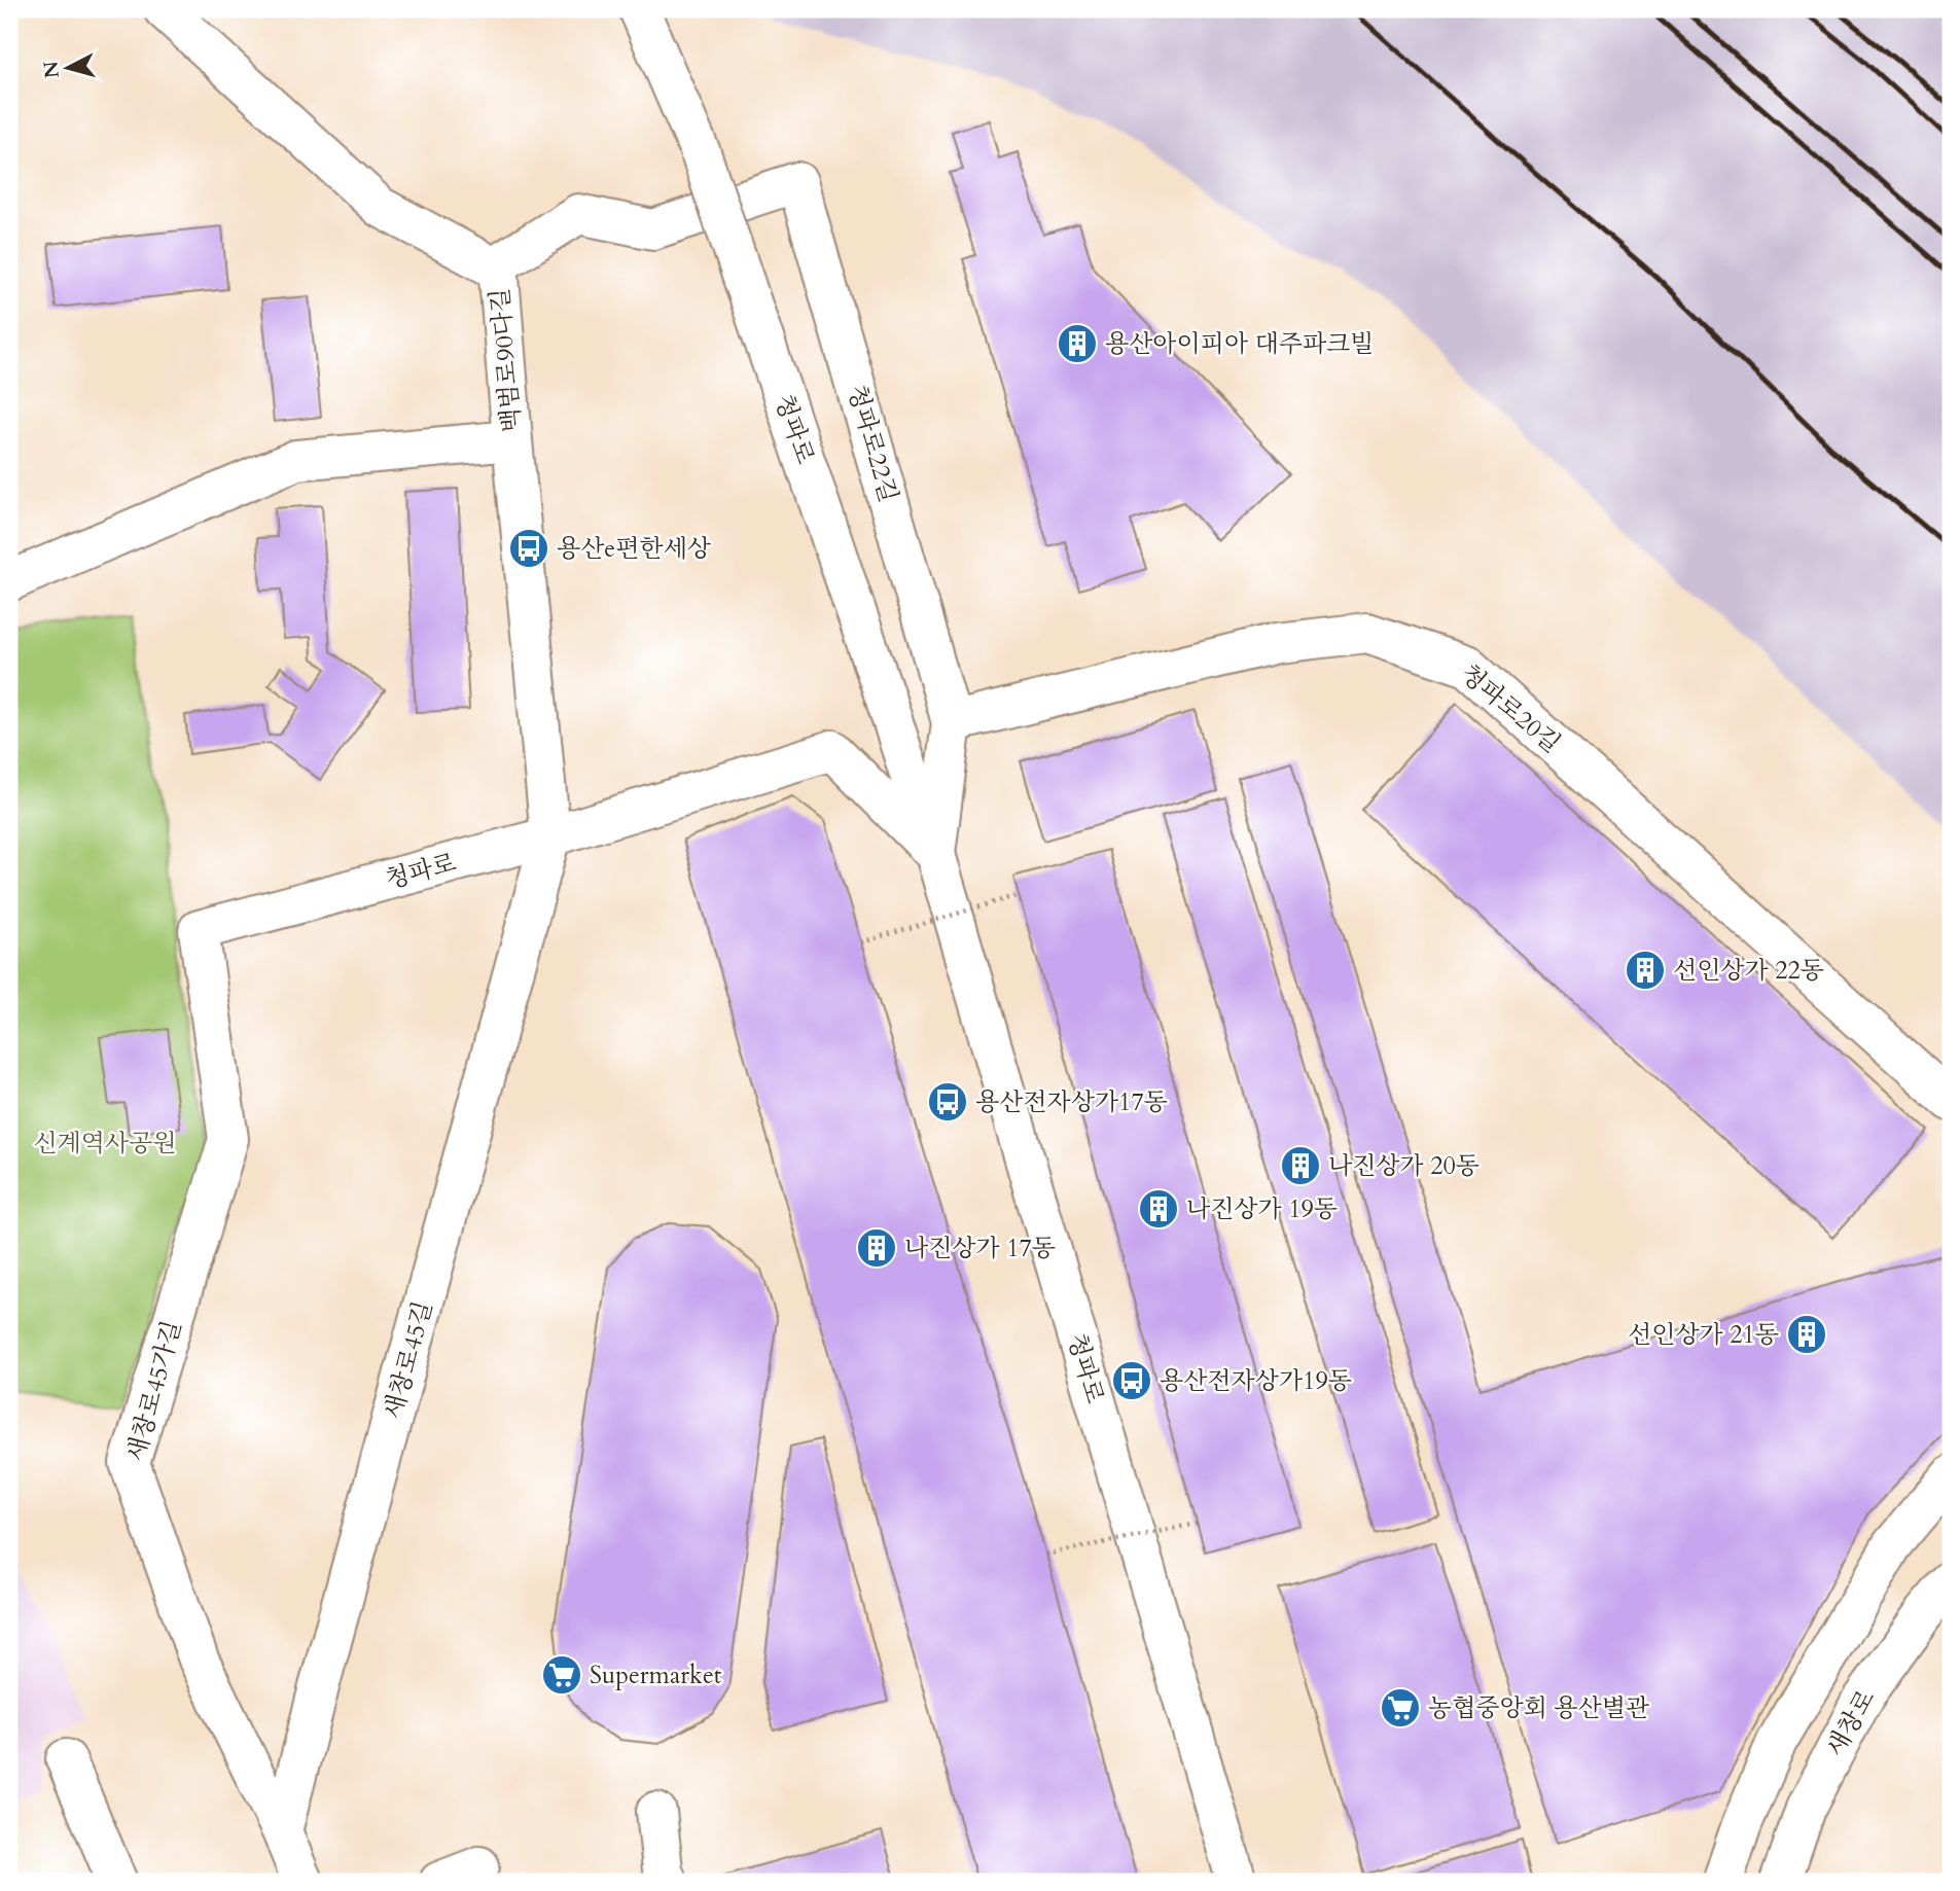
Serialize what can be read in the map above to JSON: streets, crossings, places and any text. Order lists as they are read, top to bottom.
{
  "streets": {
    "street": [
      "백범로90다길",
      "청파로",
      "청파로22길",
      "청파로20길",
      "새창로45길",
      "새창로45가길",
      "새창로"
    ]
  },
  "crossings": [
    ["백범로90다길", "청파로"],
    ["백범로90다길", "청파로22길"],
    ["백범로90다길", "새창로45길"],
    ["청파로", "청파로22길"],
    ["청파로", "새창로45길"],
    ["청파로", "새창로45가길"],
    ["청파로22길", "청파로20길"],
    ["새창로45길", "새창로45가길"]
  ],
  "parks": ["신계역사공원"],
  "places": {
    "building": [
      "용산아이피아 대주파크빌",
      "선인상가 22동",
      "나진상가 20동",
      "나진상가 19동",
      "나진상가 17동",
      "선인상가 21동"
    ],
    "bus stop": ["용산e편한세상", "용산전자상가17동", "용산전자상가19동"],
    "supermarket": ["Supermarket", "농협중앙회 용산별관"]
  },
  "north": "left"
}
